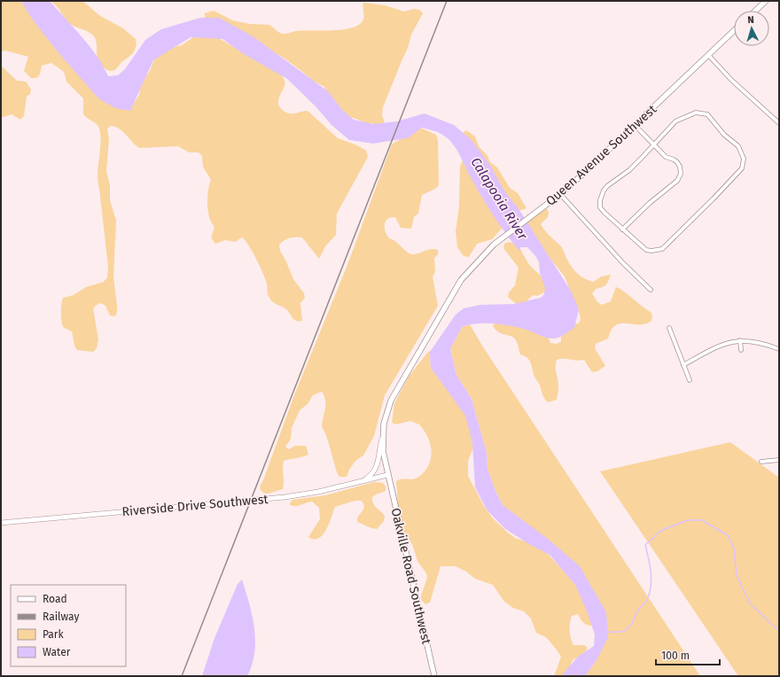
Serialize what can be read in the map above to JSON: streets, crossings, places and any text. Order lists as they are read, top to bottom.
{
  "streets": {
    "main road": ["Queen Avenue Southwest", "Oakville Road Southwest"],
    "street": ["Riverside Drive Southwest"]
  },
  "crossings": [
    ["Queen Avenue Southwest", "Riverside Drive Southwest"],
    ["Queen Avenue Southwest", "Oakville Road Southwest"],
    ["Riverside Drive Southwest", "Oakville Road Southwest"]
  ],
  "water": ["Calapooia River"],
  "legend": [
    "Road",
    "Railway",
    "Park",
    "Water"
  ],
  "scale_bar": "100 m",
  "north": "top"
}
